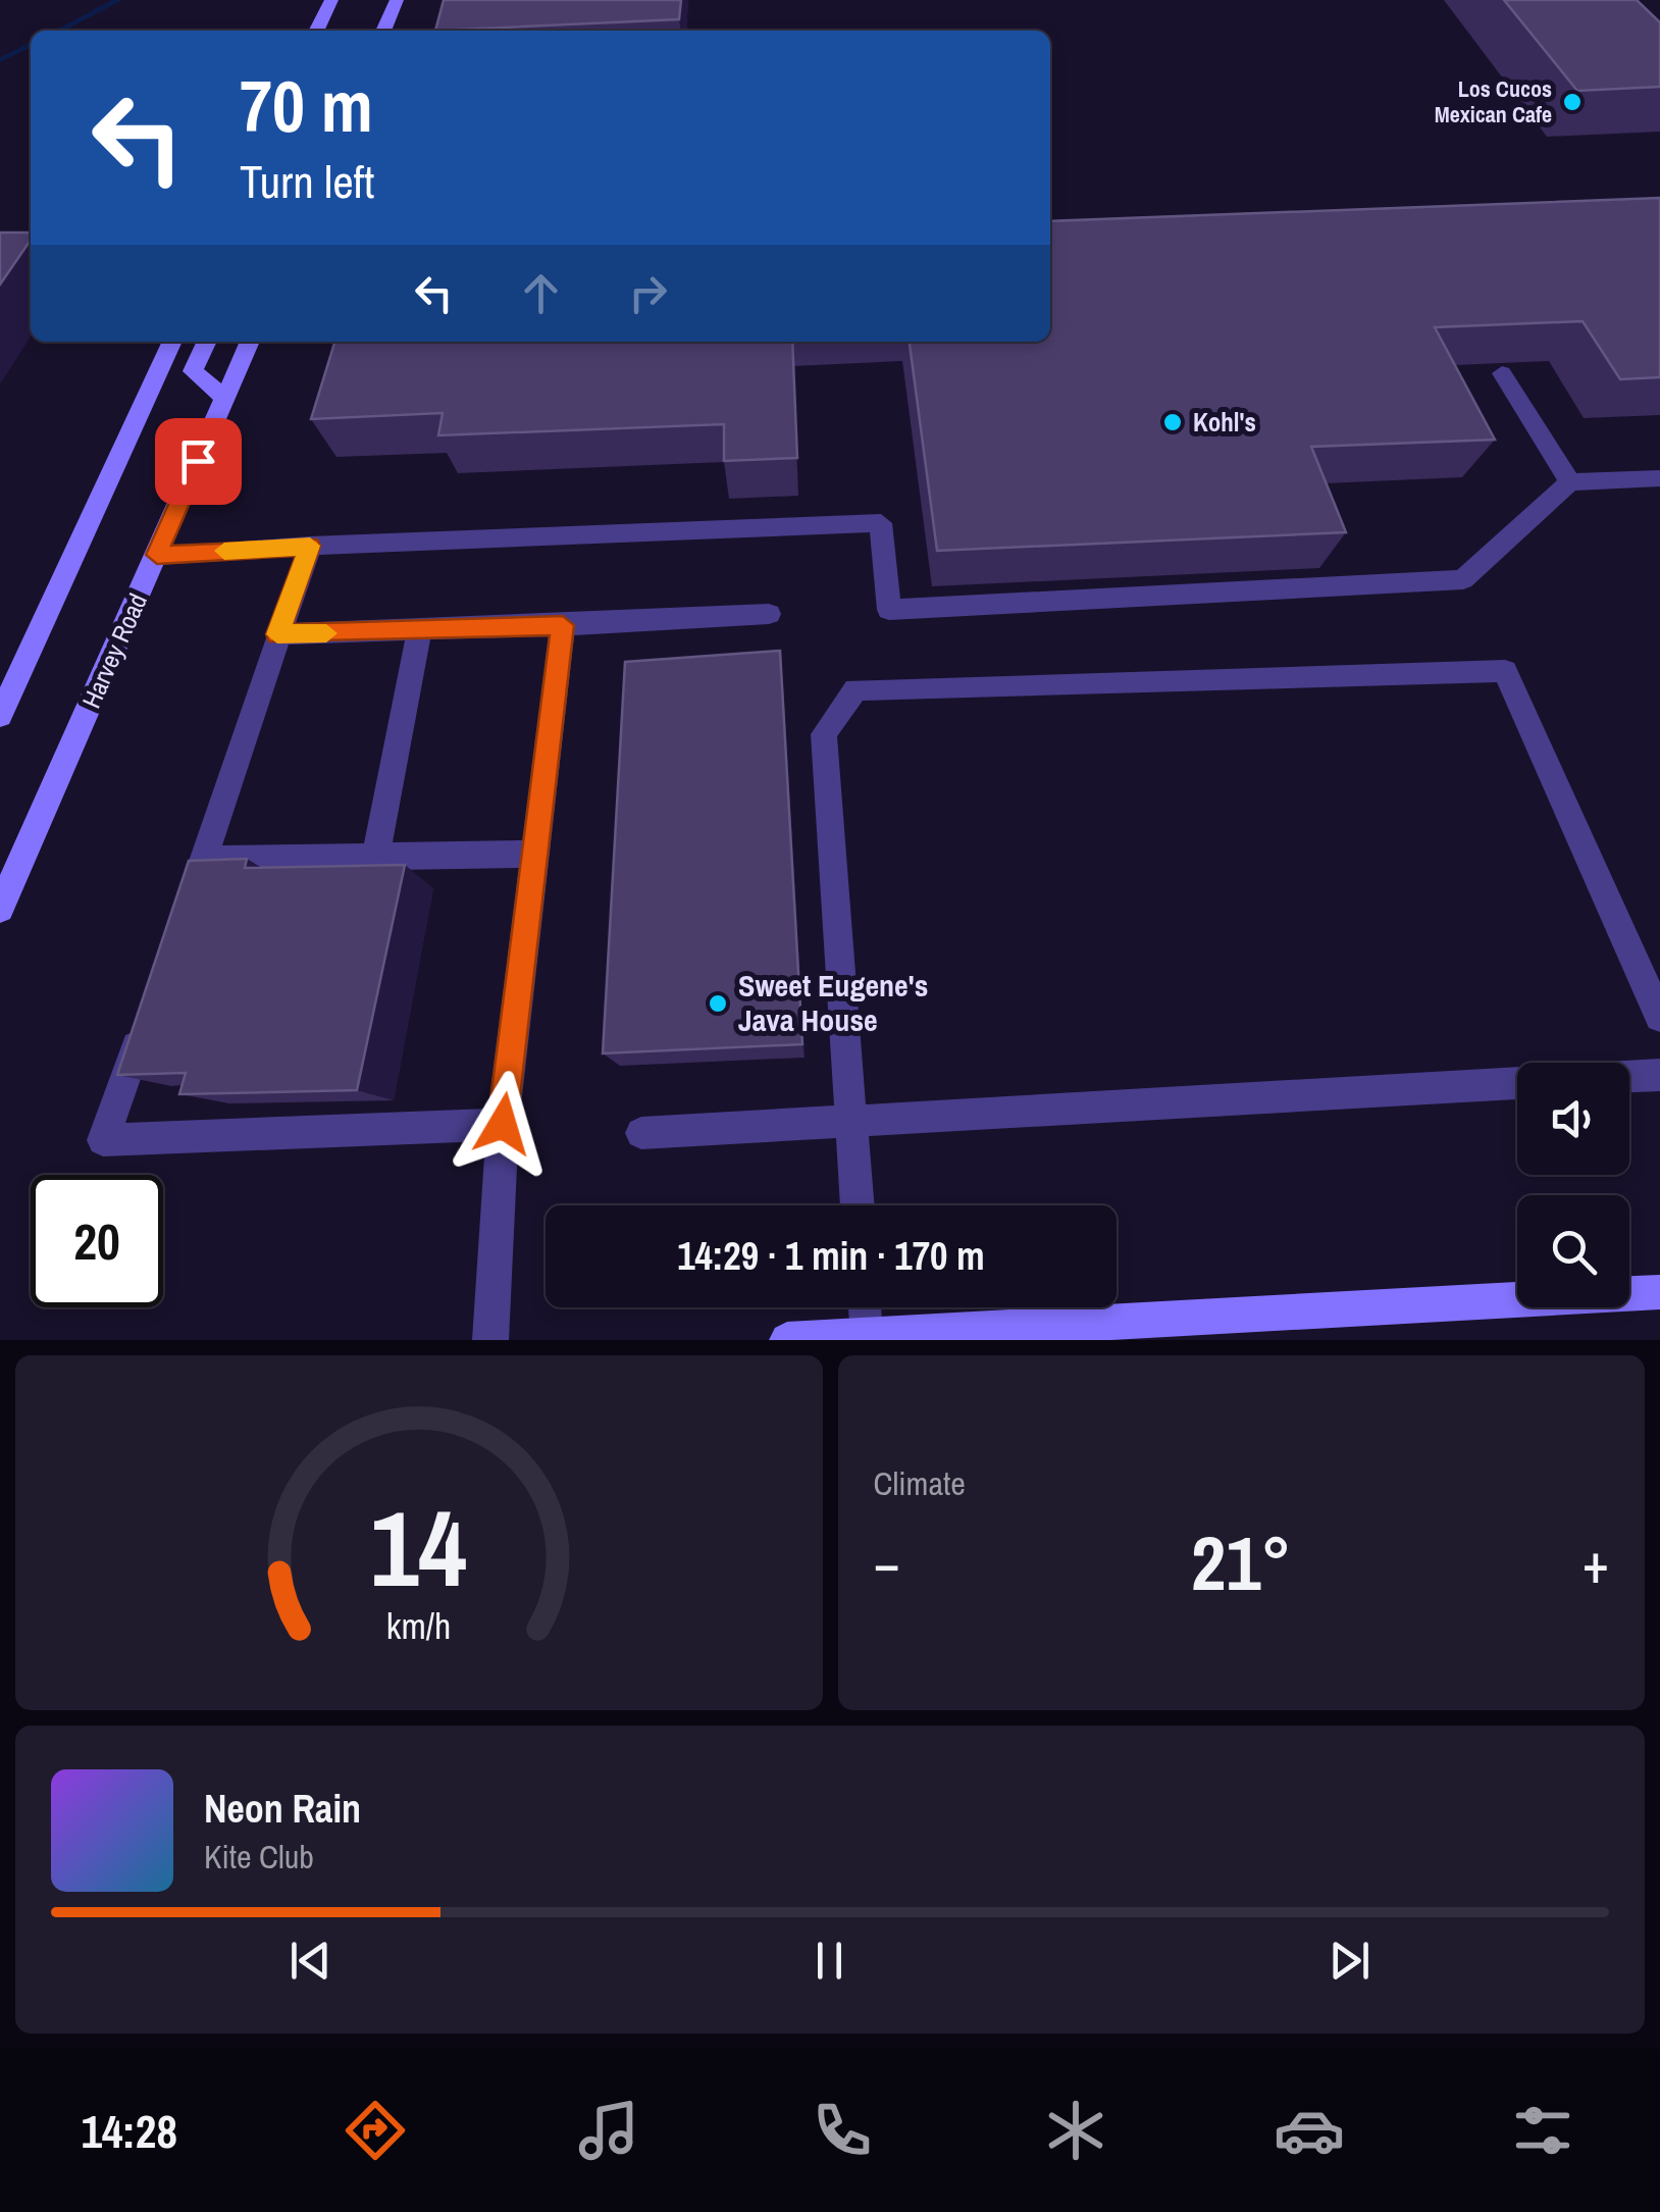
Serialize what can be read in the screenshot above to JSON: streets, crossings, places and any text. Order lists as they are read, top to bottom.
{
  "streets": {
    "main road": ["Harvey Road"]
  },
  "places": ["Los Cucos Mexican Cafe", "Kohl's", "Sweet Eugene's Java House"],
  "page": {
    "turn": ["70 m", "Turn left"],
    "limit": "20",
    "trip": "14:29 · 1 min · 170 m",
    "tile": "Climate",
    "heat": ["−", "21°", "+"],
    "song": ["Neon Rain", "Kite Club"],
    "tabs": "14:28",
    "gauge": ["14", "km/h"]
  }
}
